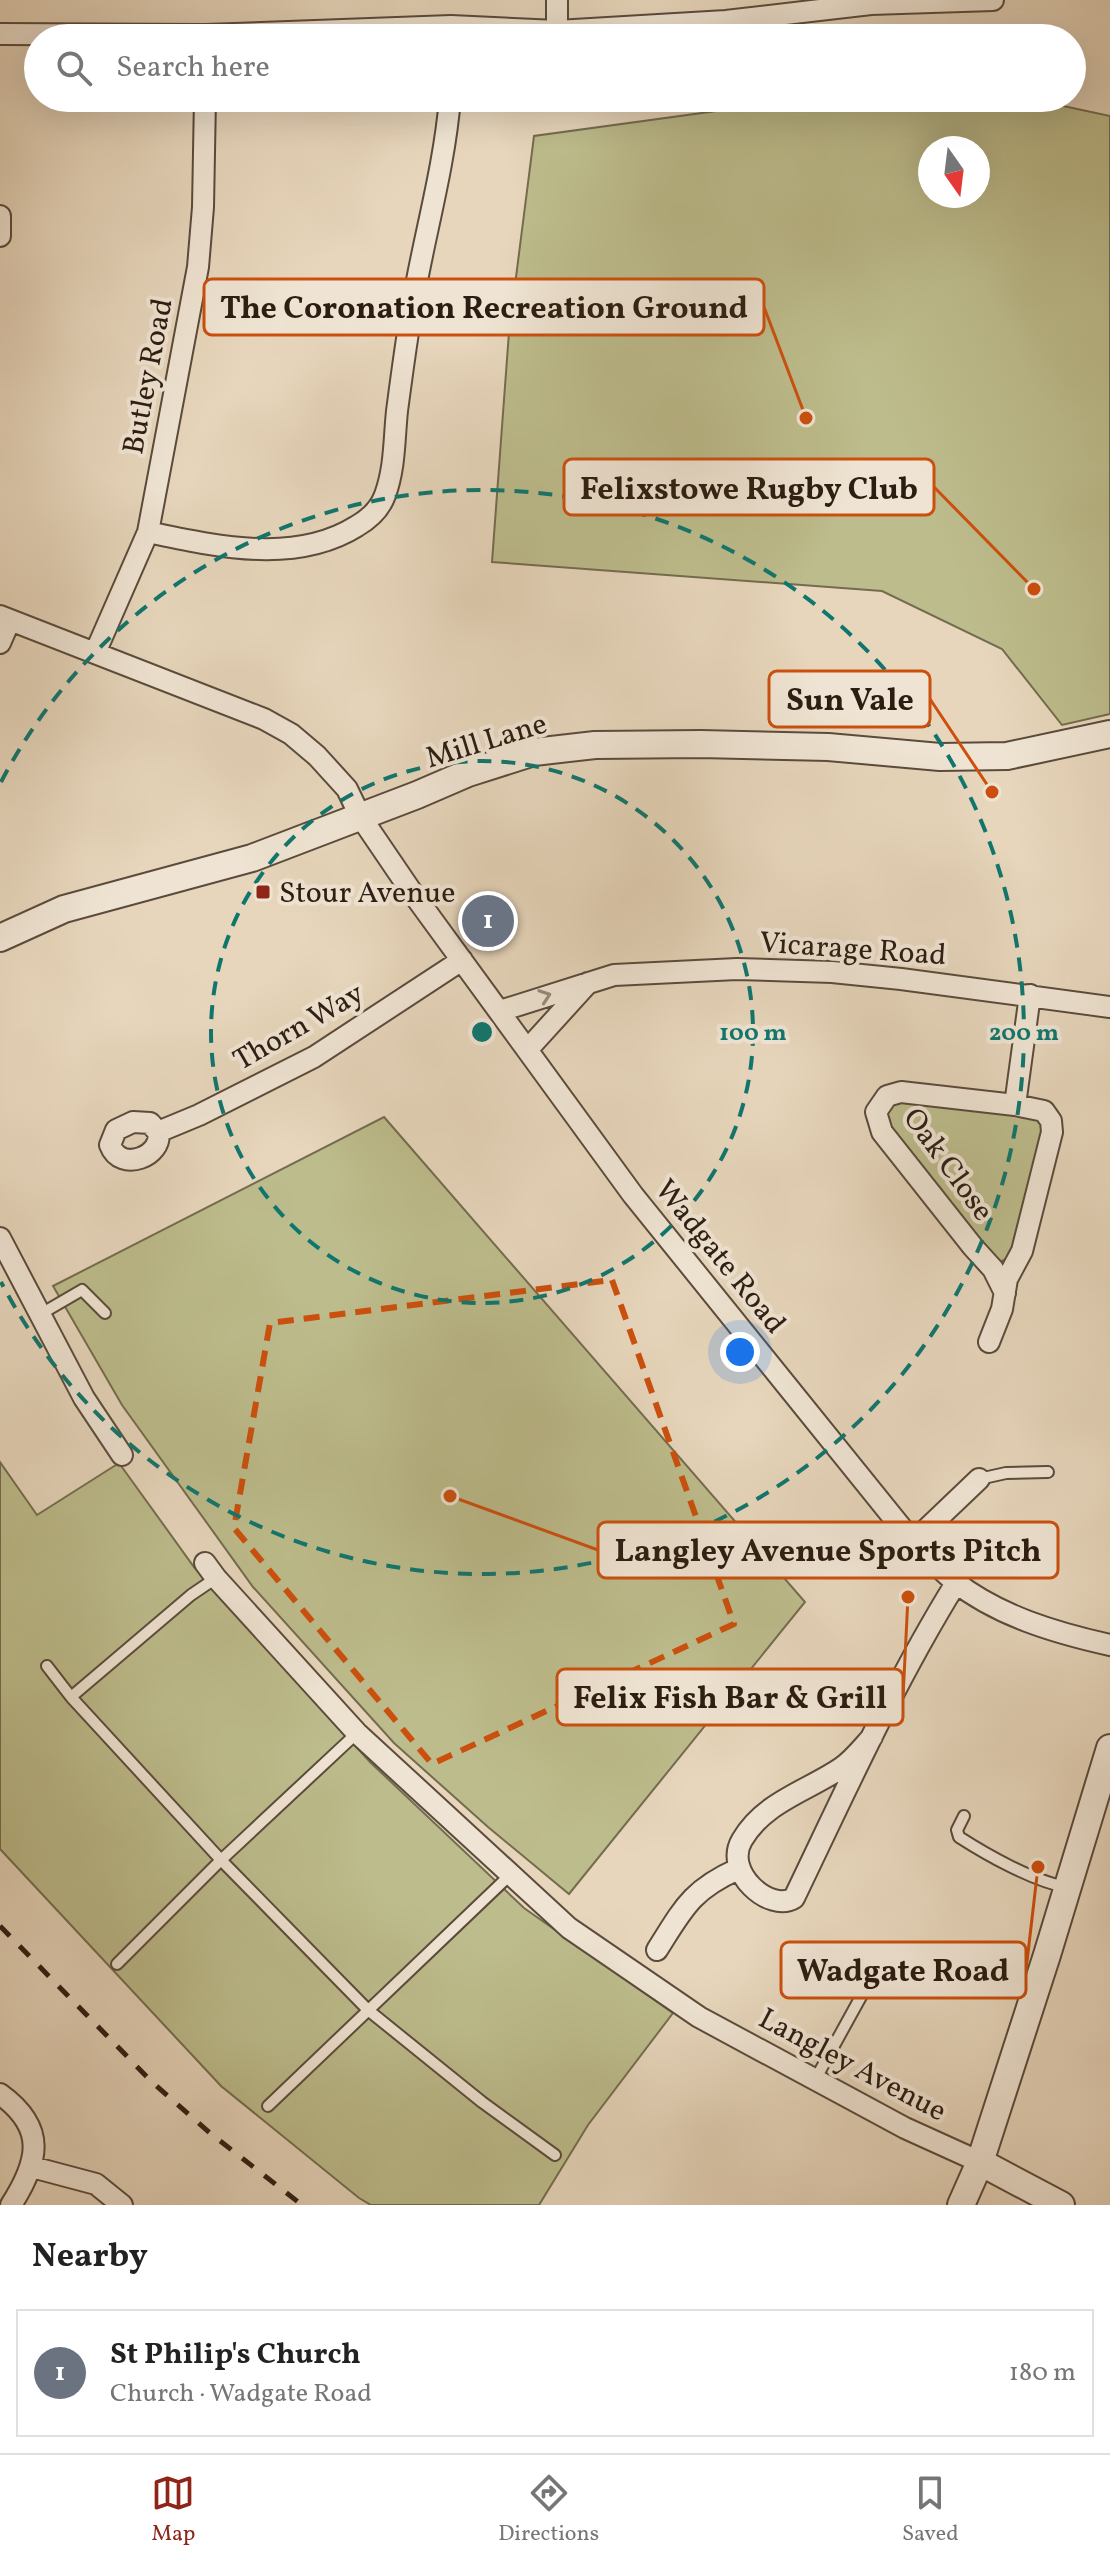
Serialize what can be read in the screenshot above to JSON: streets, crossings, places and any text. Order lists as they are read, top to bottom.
{
  "streets": {
    "street": [
      "Butley Road",
      "Mill Lane",
      "Vicarage Road",
      "Thorn Way",
      "Oak Close",
      "Wadgate Road",
      "Langley Avenue"
    ]
  },
  "crossings": [
    ["Mill Lane", "Wadgate Road"],
    ["Vicarage Road", "Wadgate Road"],
    ["Thorn Way", "Wadgate Road"]
  ],
  "places": {
    "other": [
      "The Coronation Recreation Ground",
      "Felixstowe Rugby Club",
      "Sun Vale",
      "Langley Avenue Sports Pitch",
      "Felix Fish Bar & Grill",
      "Wadgate Road"
    ],
    "transit": ["Stour Avenue"]
  },
  "north": "bottom",
  "page": {
    "search": "Search here",
    "pins": "1",
    "heading": "Nearby",
    "list": [
      {
        "mark": "1",
        "name": "St Philip's Church",
        "note": "Church · Wadgate Road",
        "value": "180 m"
      }
    ],
    "nav": ["Map", "Directions", "Saved"]
  },
  "rings": ["100 m", "200 m"]
}
